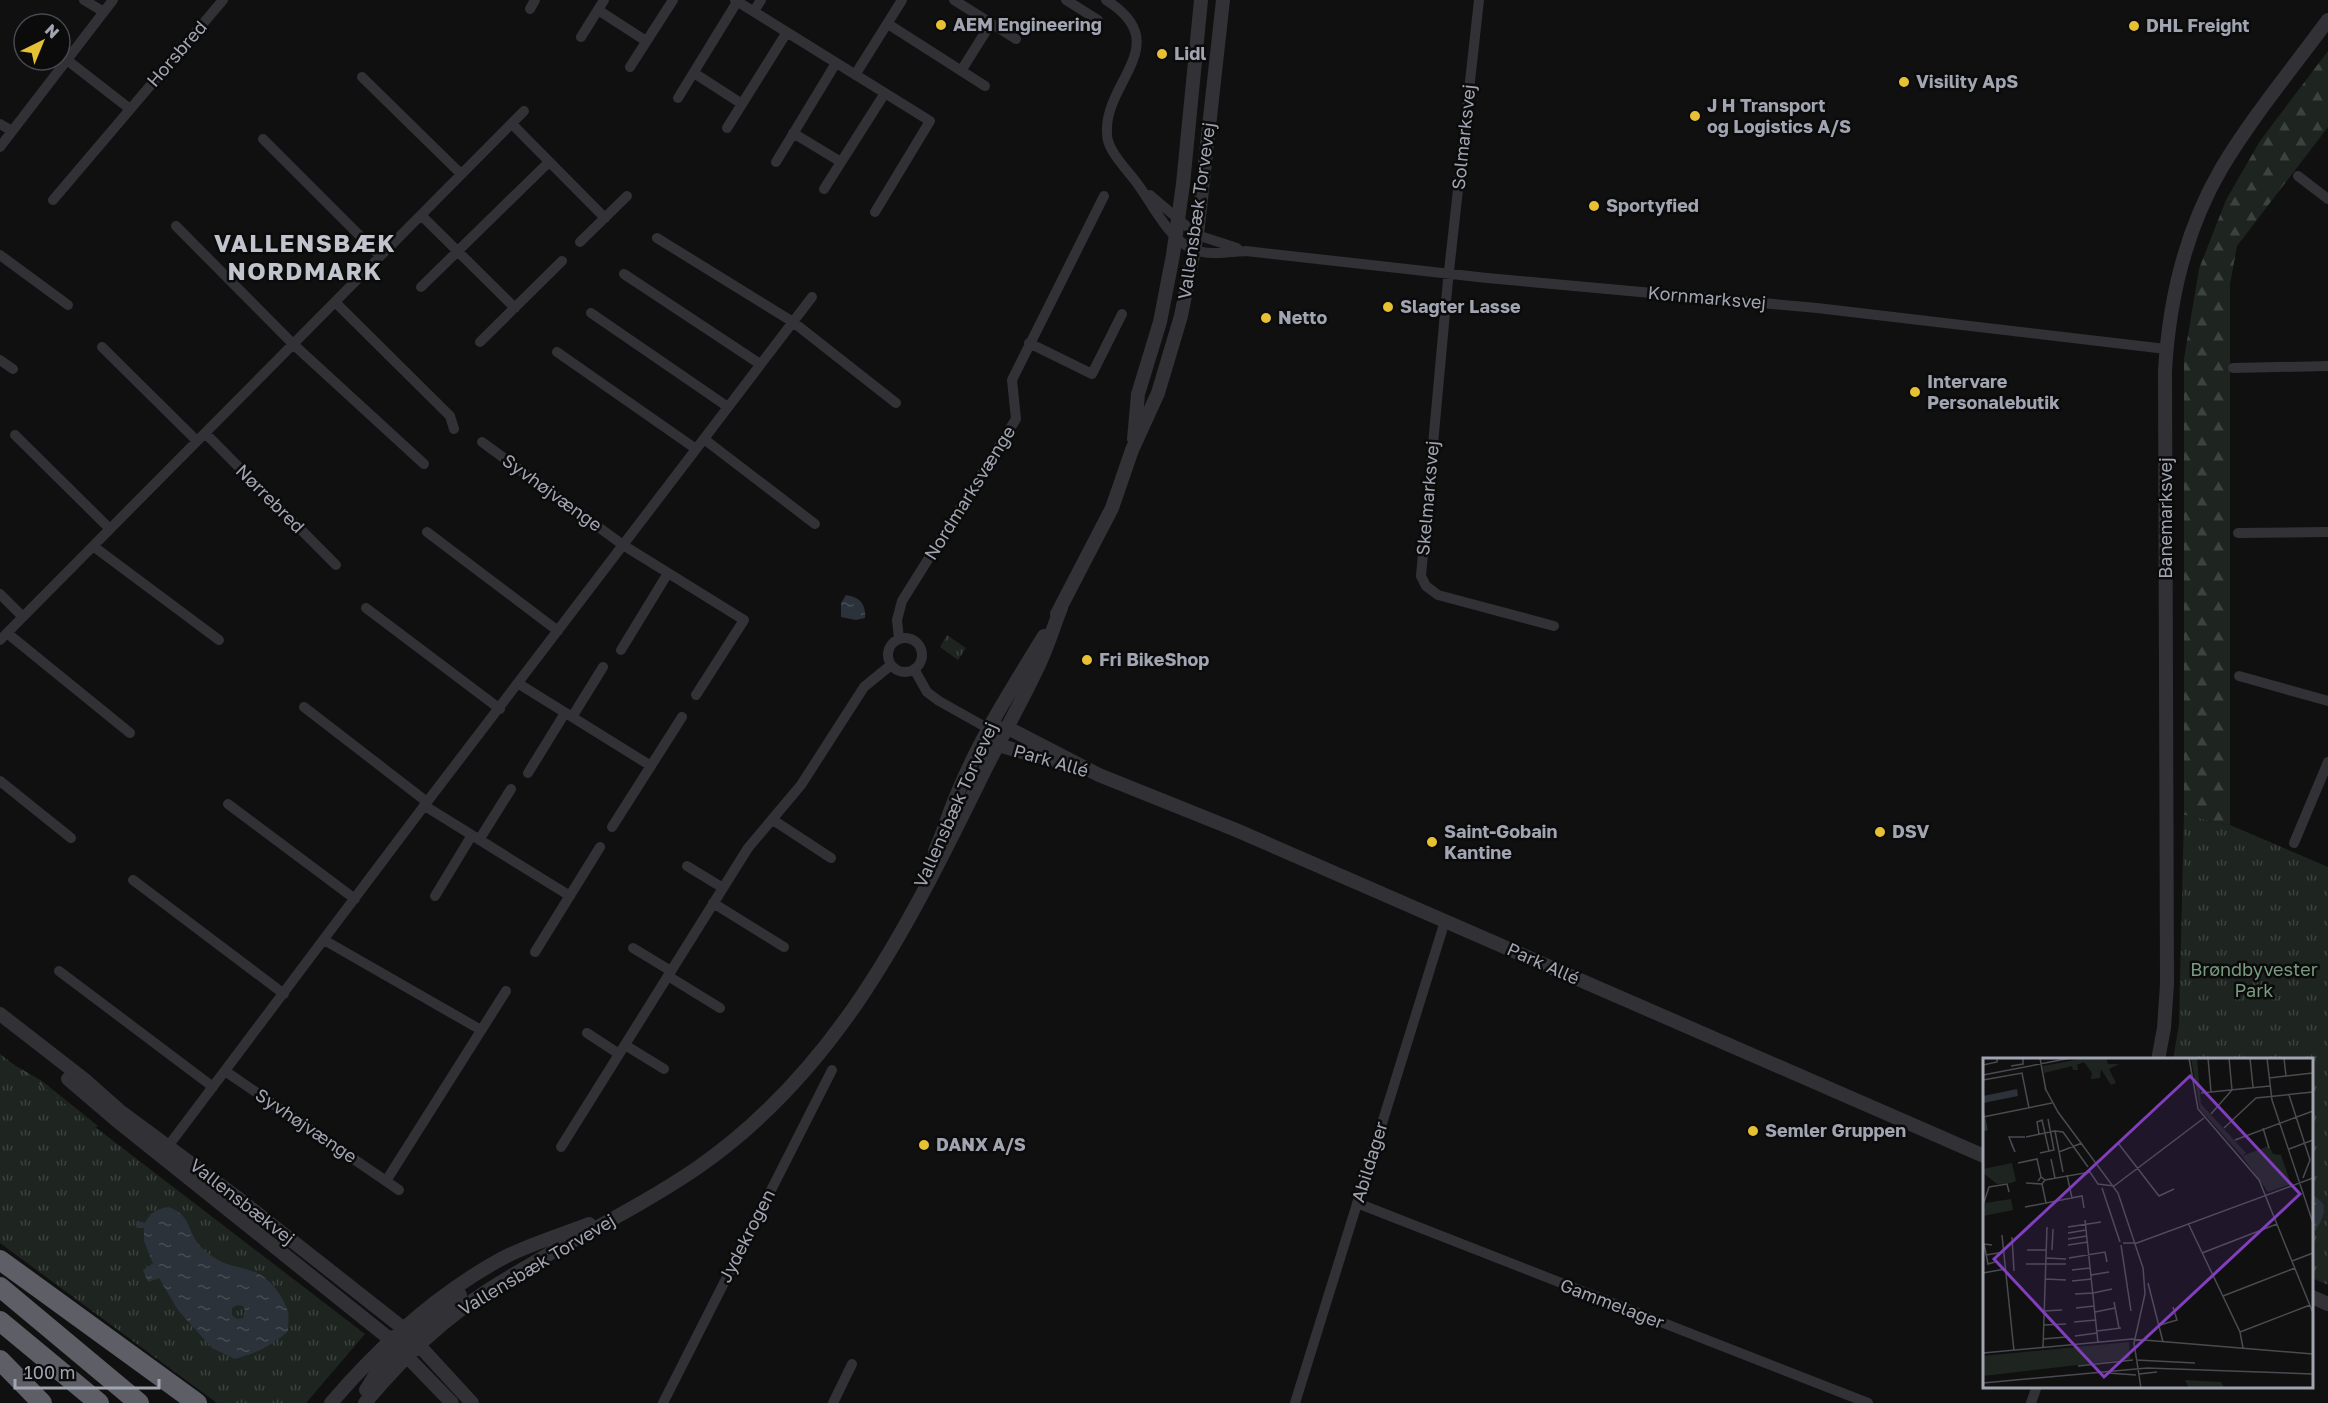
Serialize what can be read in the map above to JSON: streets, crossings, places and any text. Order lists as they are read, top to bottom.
{
  "streets": {
    "street": [
      "Horsbred",
      "Solmarksvej",
      "Vallensbæk Torvevej",
      "Kornmarksvej",
      "Syvhøjvænge",
      "Nordmarksvænge",
      "Skelmarksvej",
      "Nørrebred",
      "Banemarksvej",
      "Park Allé",
      "Abildager",
      "Vallensbækvej",
      "Jydekrogen",
      "Gammelager"
    ]
  },
  "crossings": [
    ["Solmarksvej", "Kornmarksvej"],
    ["Solmarksvej", "Skelmarksvej"],
    ["Vallensbæk Torvevej", "Kornmarksvej"],
    ["Vallensbæk Torvevej", "Park Allé"],
    ["Vallensbæk Torvevej", "Vallensbækvej"],
    ["Kornmarksvej", "Skelmarksvej"],
    ["Kornmarksvej", "Banemarksvej"],
    ["Park Allé", "Abildager"],
    ["Abildager", "Gammelager"]
  ],
  "districts": ["VALLENSBÆK NORDMARK"],
  "parks": ["Brøndbyvester Park"],
  "places": [
    "AEM Engineering",
    "DHL Freight",
    "Lidl",
    "Visility ApS",
    "J H Transport og Logistics A/S",
    "Sportyfied",
    "Slagter Lasse",
    "Netto",
    "Intervare Personalebutik",
    "Fri BikeShop",
    "DSV",
    "Saint-Gobain Kantine",
    "Semler Gruppen",
    "DANX A/S"
  ],
  "scale_bar": "100 m",
  "north": "top right"
}
